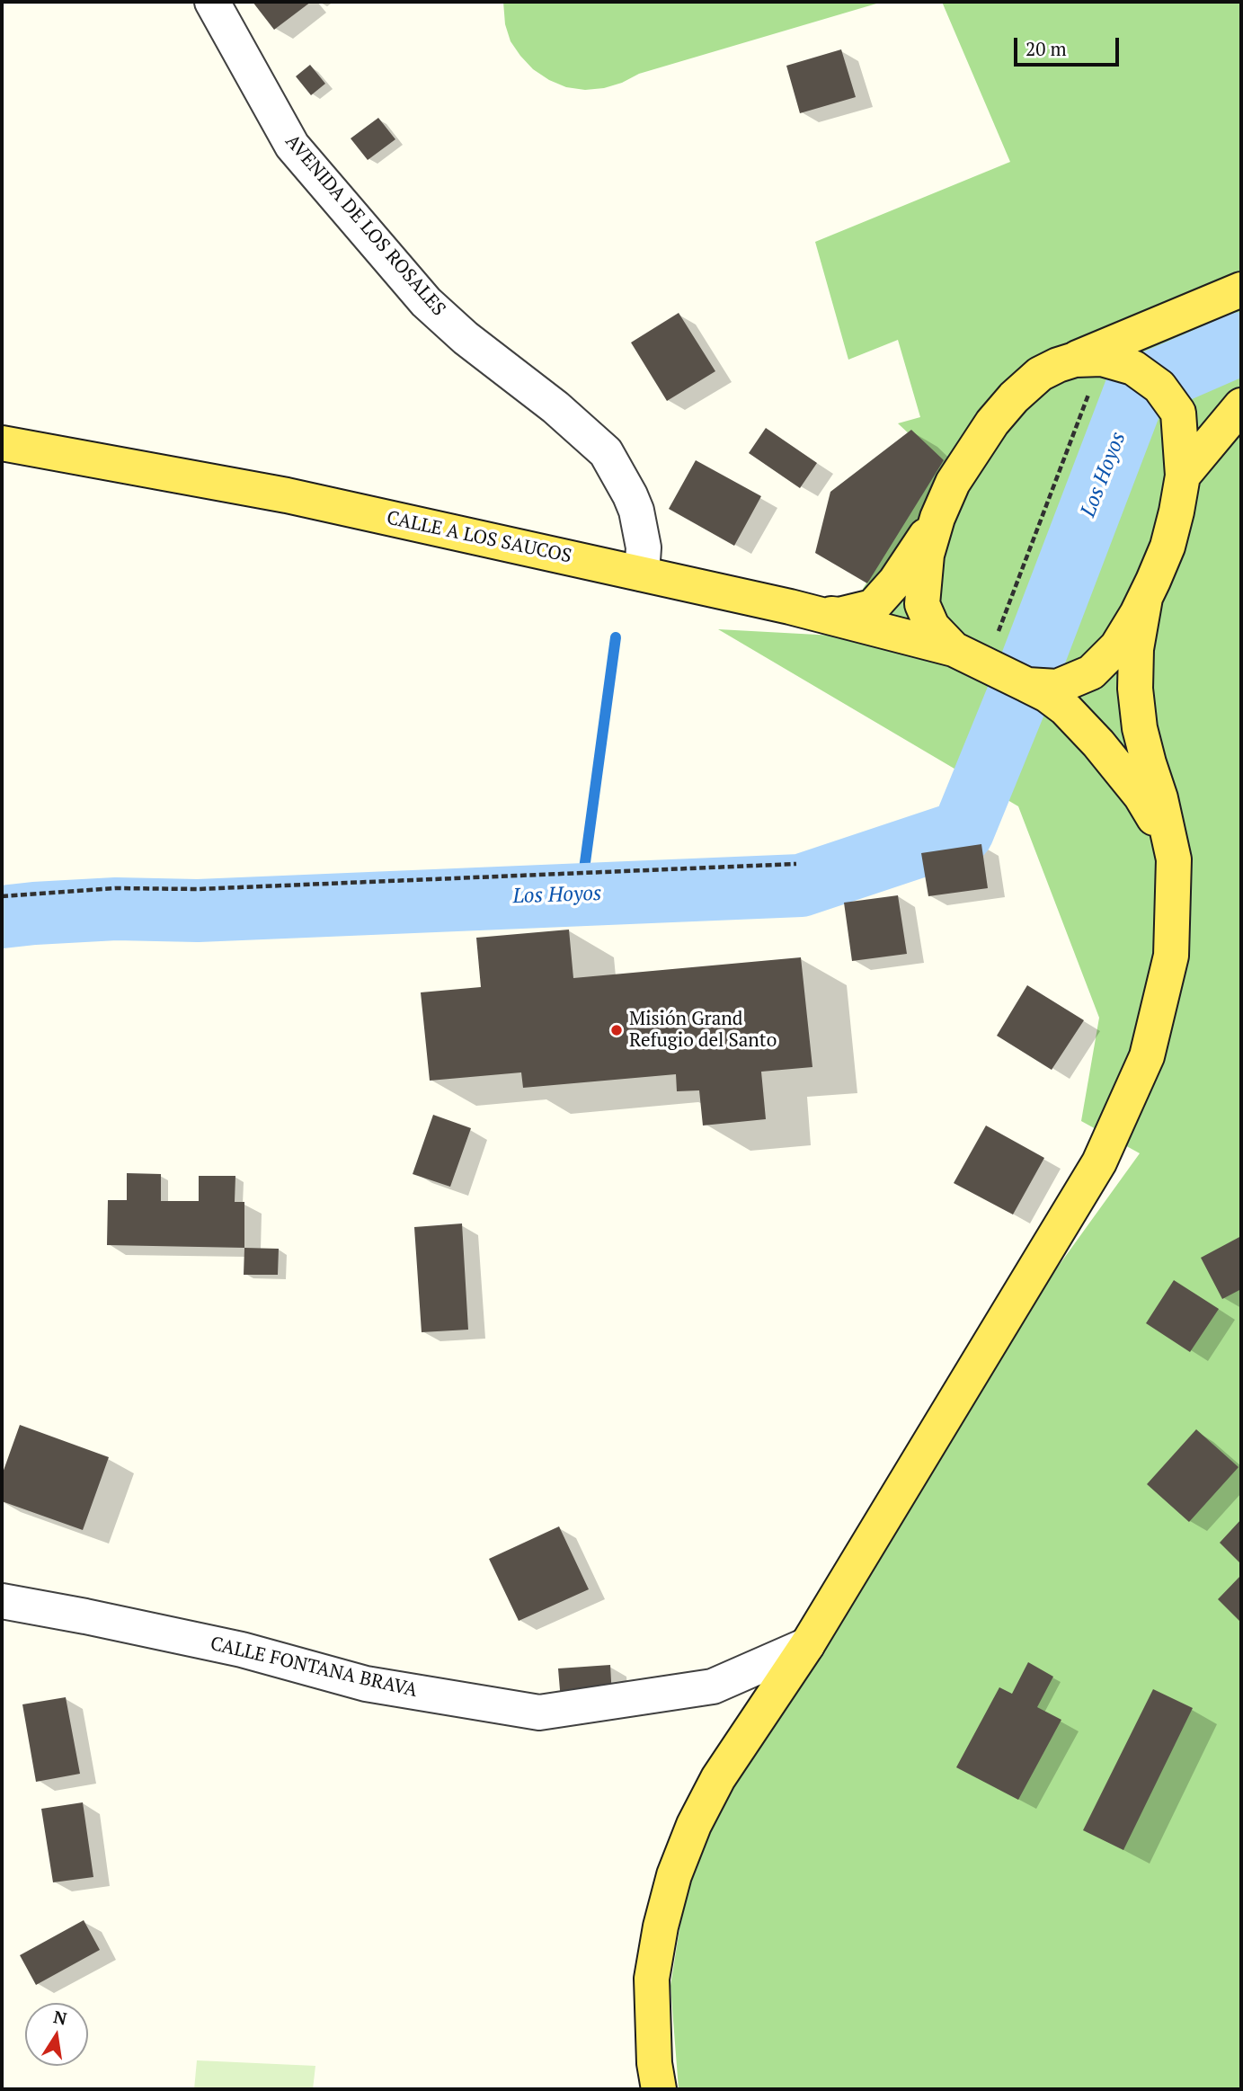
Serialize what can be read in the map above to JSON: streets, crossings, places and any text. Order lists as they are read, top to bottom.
{
  "streets": {
    "main road": ["CALLE A LOS SAUCOS"],
    "street": ["AVENIDA DE LOS ROSALES", "CALLE FONTANA BRAVA"]
  },
  "crossings": [
    ["AVENIDA DE LOS ROSALES", "CALLE A LOS SAUCOS"]
  ],
  "water": ["Los Hoyos"],
  "places": ["Misión Grand Refugio del Santo"],
  "scale_bar": "20 m",
  "north": "top"
}
